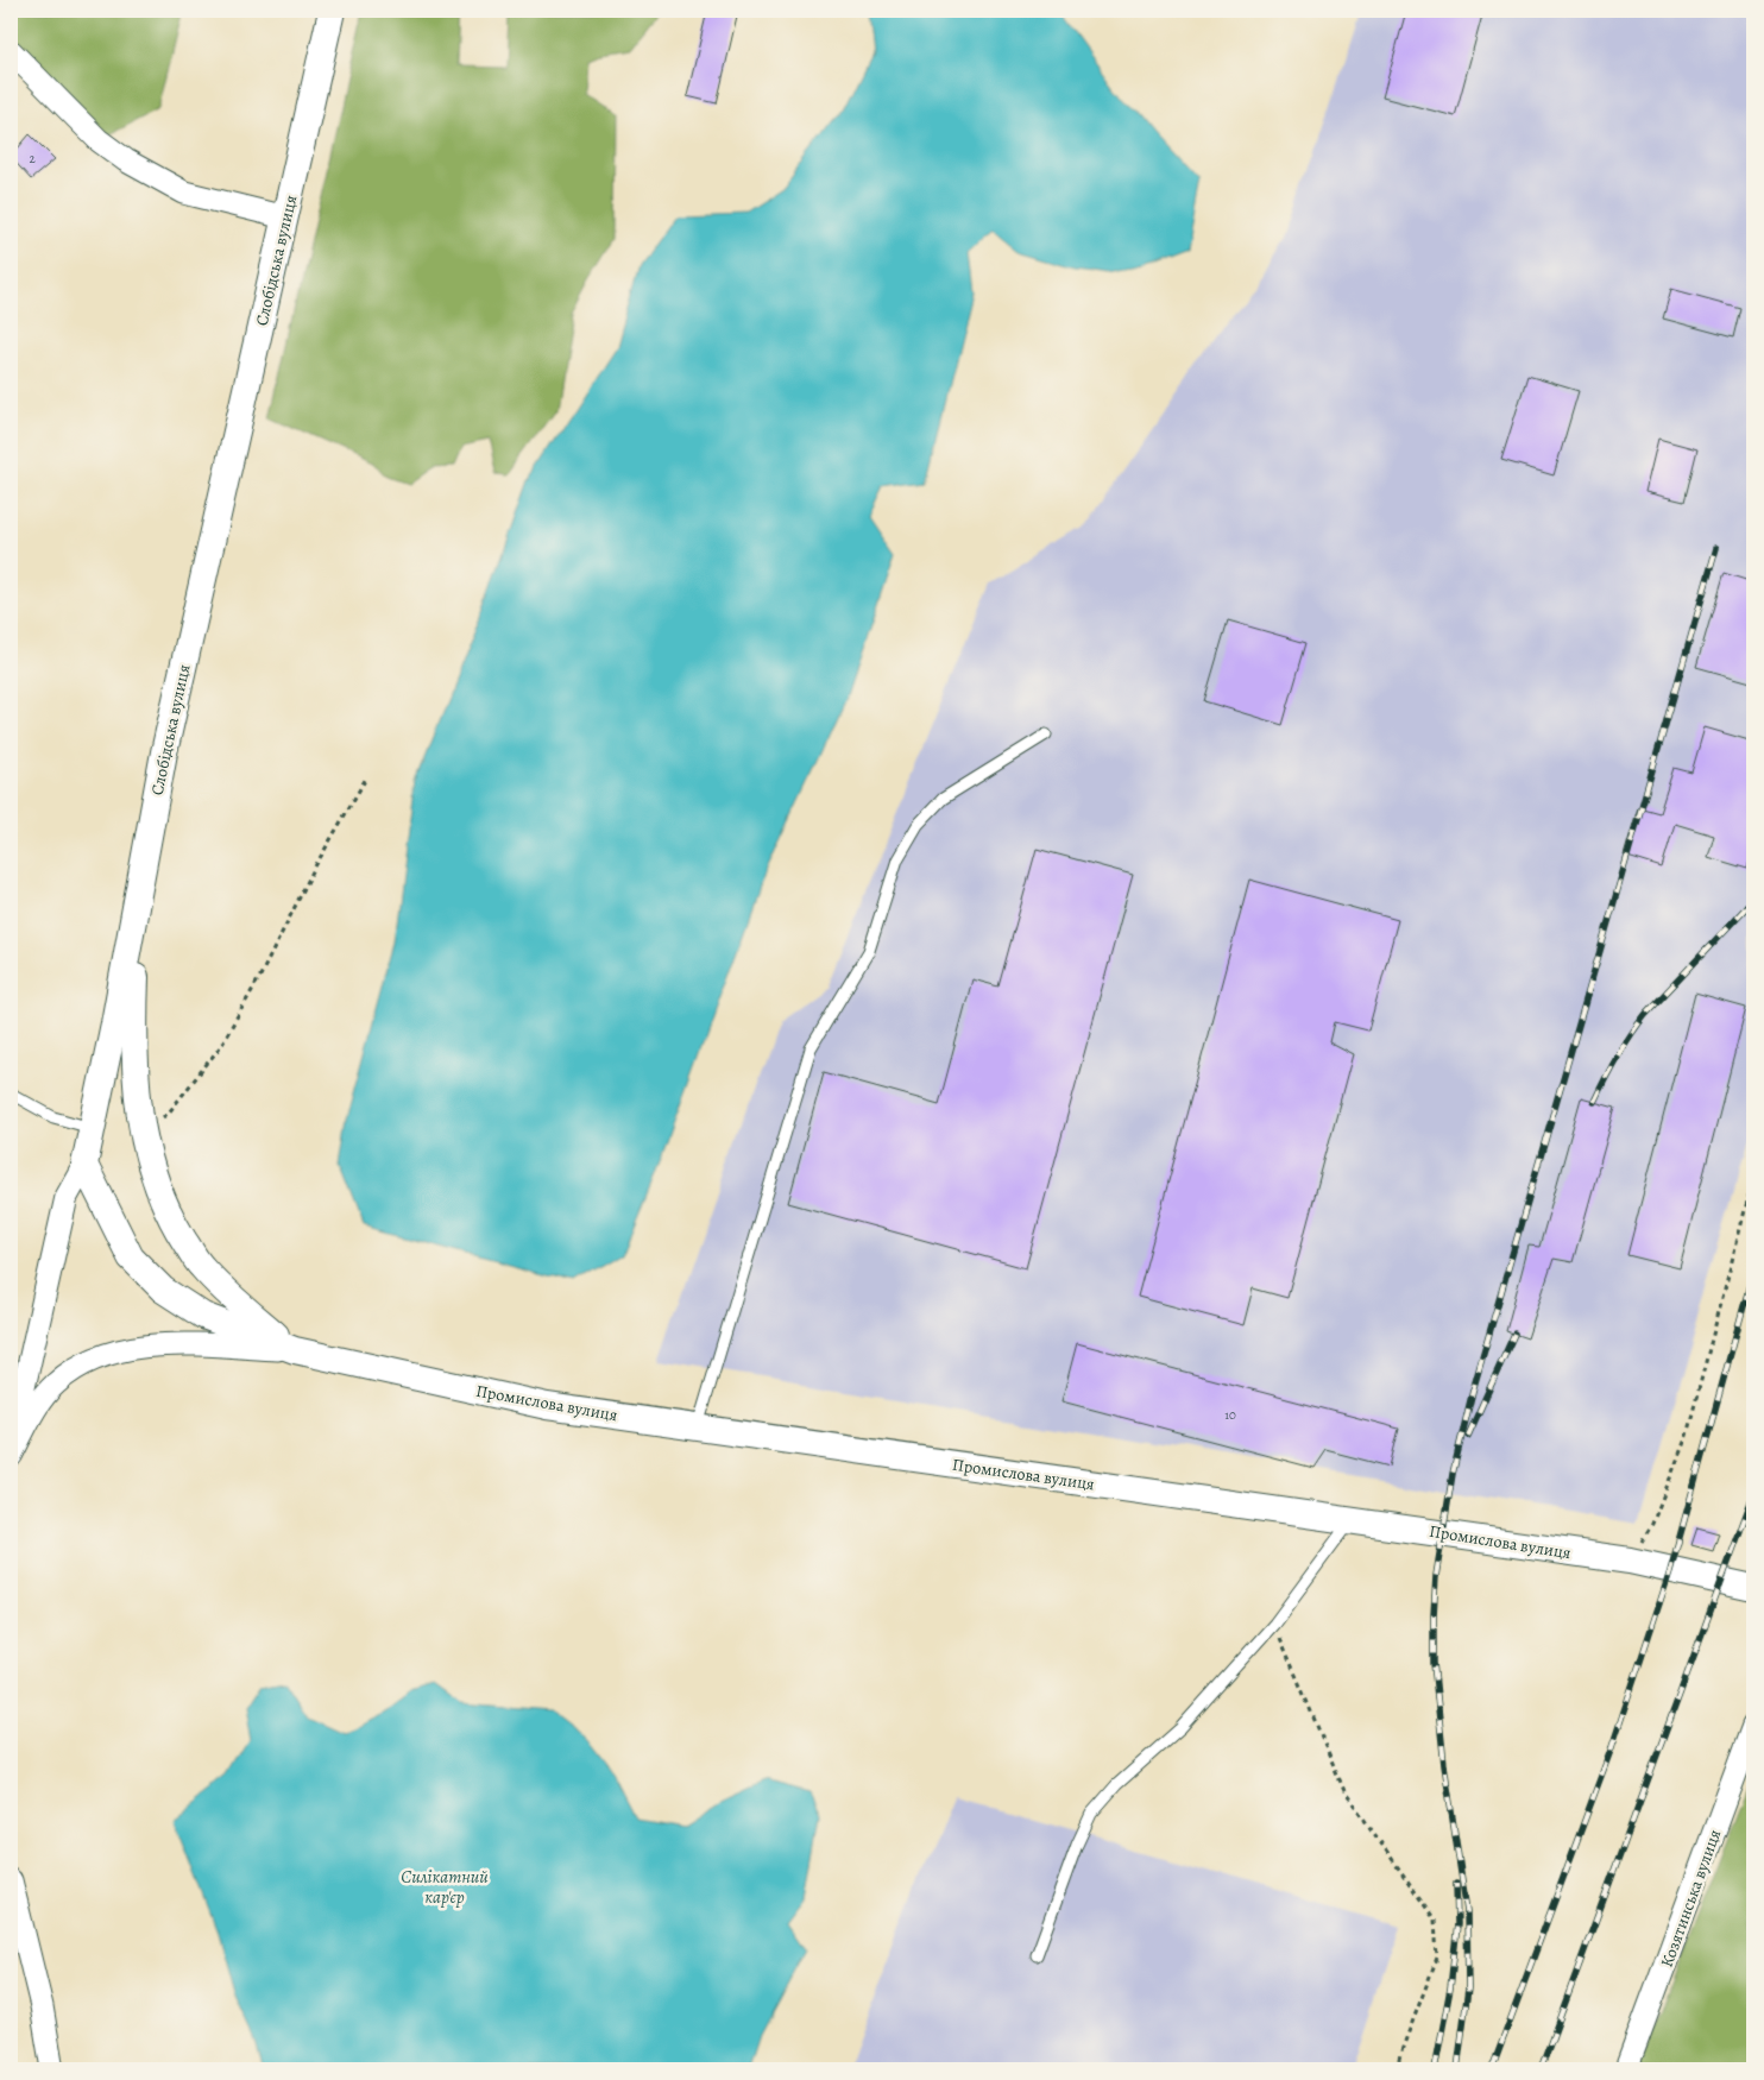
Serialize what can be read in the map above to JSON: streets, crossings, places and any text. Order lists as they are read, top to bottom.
{
  "streets": {
    "street": ["Слобідська вулиця", "Промислова вулиця", "Козятинська вулиця"]
  },
  "water": ["Силікатний кар'єр"],
  "house_numbers": ["2", "10"]
}
